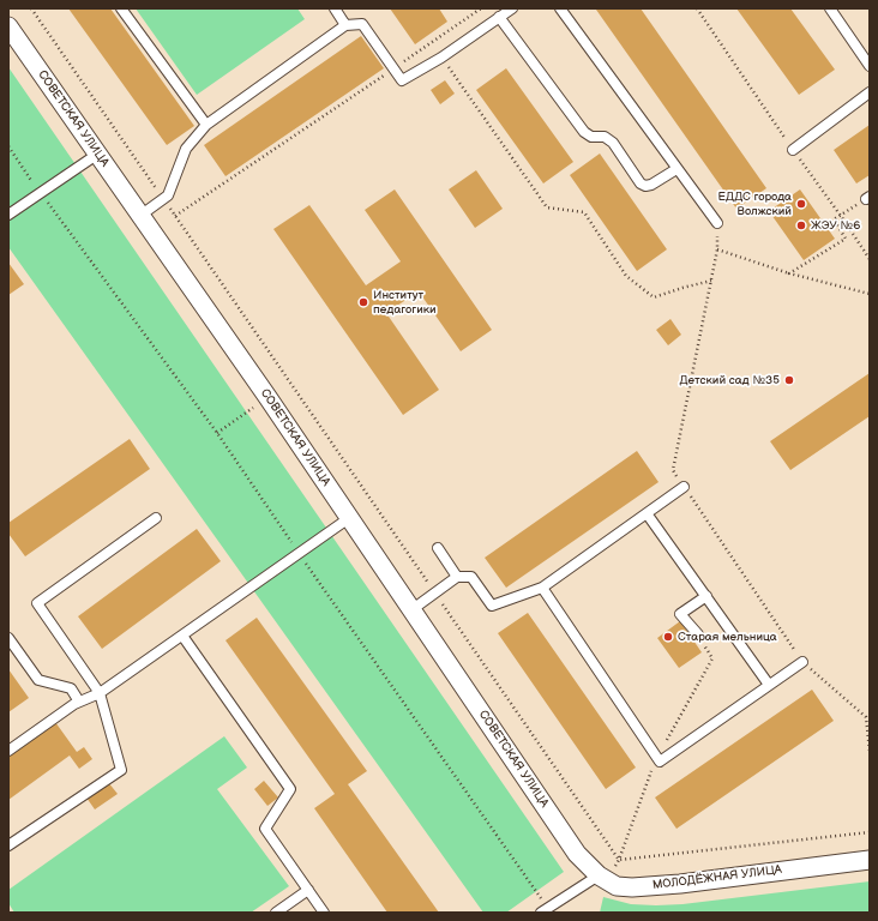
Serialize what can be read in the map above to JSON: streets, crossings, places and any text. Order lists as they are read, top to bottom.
{
  "streets": {
    "street": ["СОВЕТСКАЯ УЛИЦА", "МОЛОДЁЖНАЯ УЛИЦА"]
  },
  "crossings": [
    ["СОВЕТСКАЯ УЛИЦА", "МОЛОДЁЖНАЯ УЛИЦА"]
  ],
  "places": [
    "ЕДДС города Волжский",
    "ЖЭУ №6",
    "Институт педагогики",
    "Детский сад №35",
    "Старая мельница"
  ]
}
